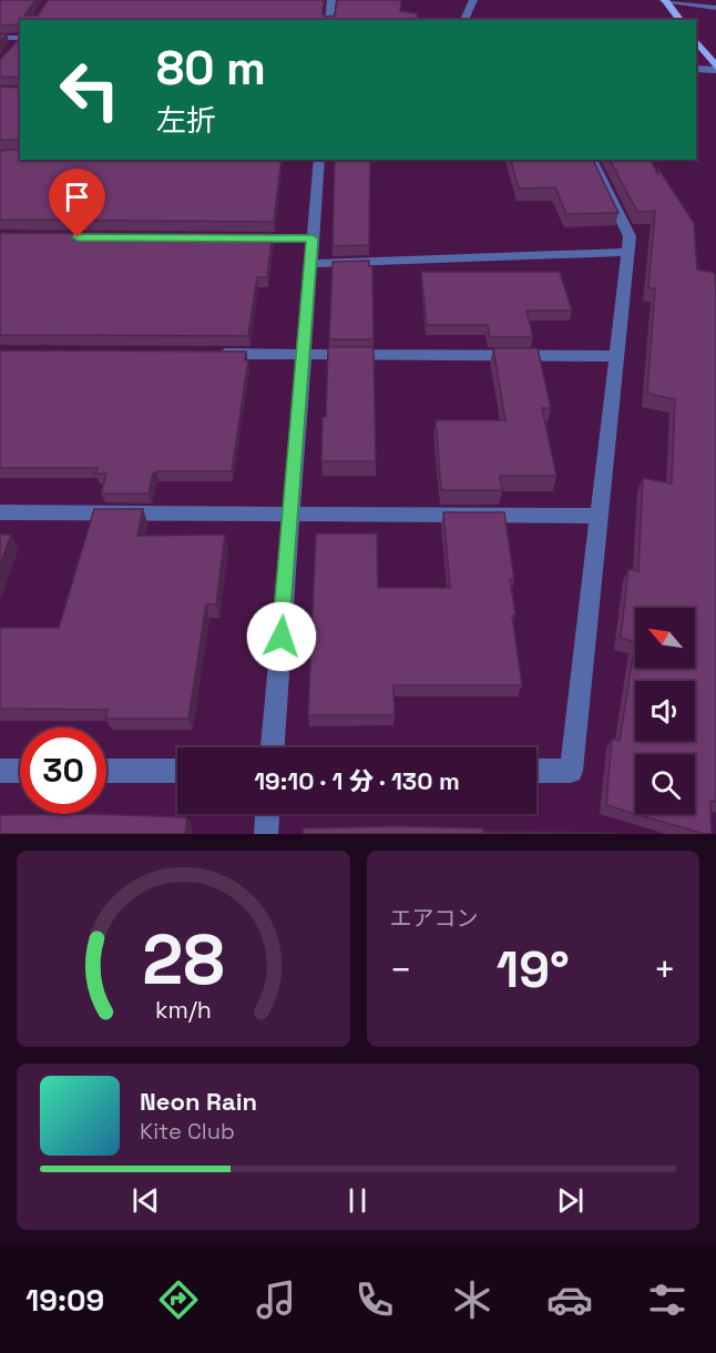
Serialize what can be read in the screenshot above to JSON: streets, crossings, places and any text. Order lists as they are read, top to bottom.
{
  "north": "top left",
  "page": {
    "turn": ["80 m", "左折"],
    "limit": "30",
    "trip": "19:10 · 1 分 · 130 m",
    "tile": "エアコン",
    "heat": ["−", "19°", "+"],
    "song": ["Neon Rain", "Kite Club"],
    "tabs": "19:09",
    "gauge": ["28", "km/h"]
  }
}
